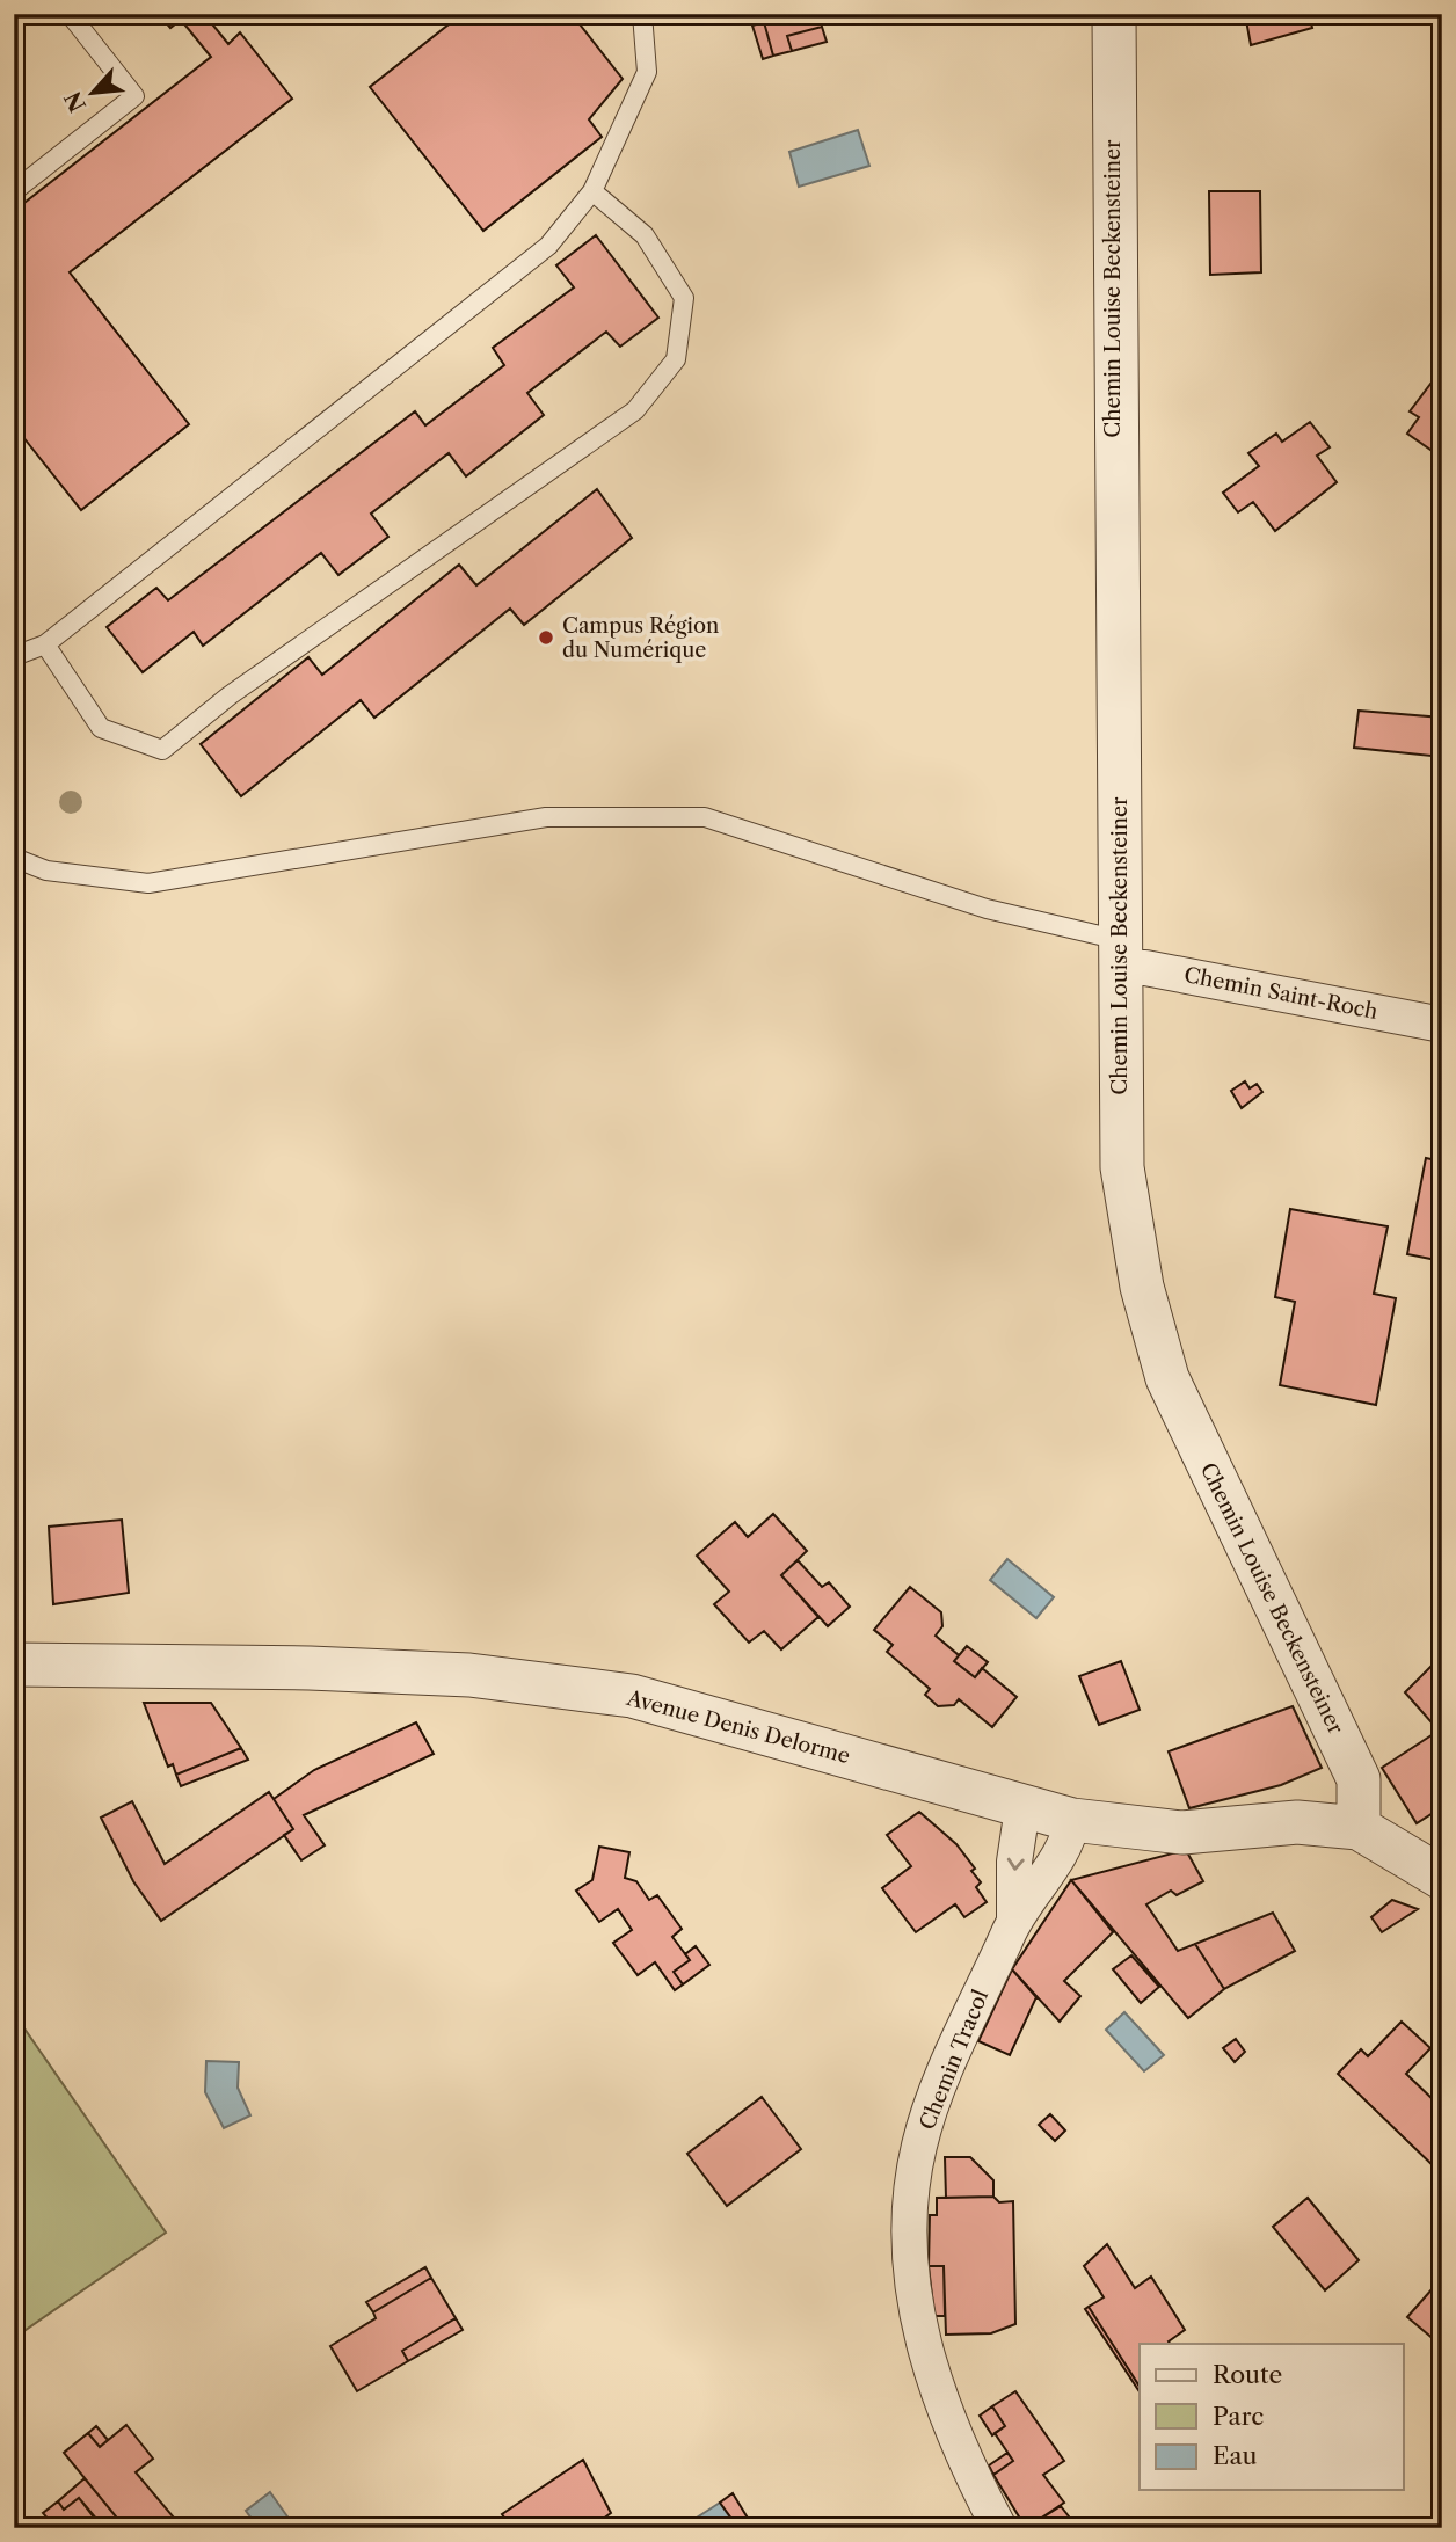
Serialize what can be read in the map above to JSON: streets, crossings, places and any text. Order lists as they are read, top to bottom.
{
  "streets": {
    "street": [
      "Chemin Louise Beckensteiner",
      "Chemin Saint-Roch",
      "Avenue Denis Delorme",
      "Chemin Tracol"
    ]
  },
  "crossings": [
    ["Chemin Louise Beckensteiner", "Chemin Saint-Roch"],
    ["Chemin Louise Beckensteiner", "Avenue Denis Delorme"],
    ["Avenue Denis Delorme", "Chemin Tracol"]
  ],
  "places": ["Campus Région du Numérique"],
  "legend": ["Route", "Parc", "Eau"],
  "north": "bottom left"
}
